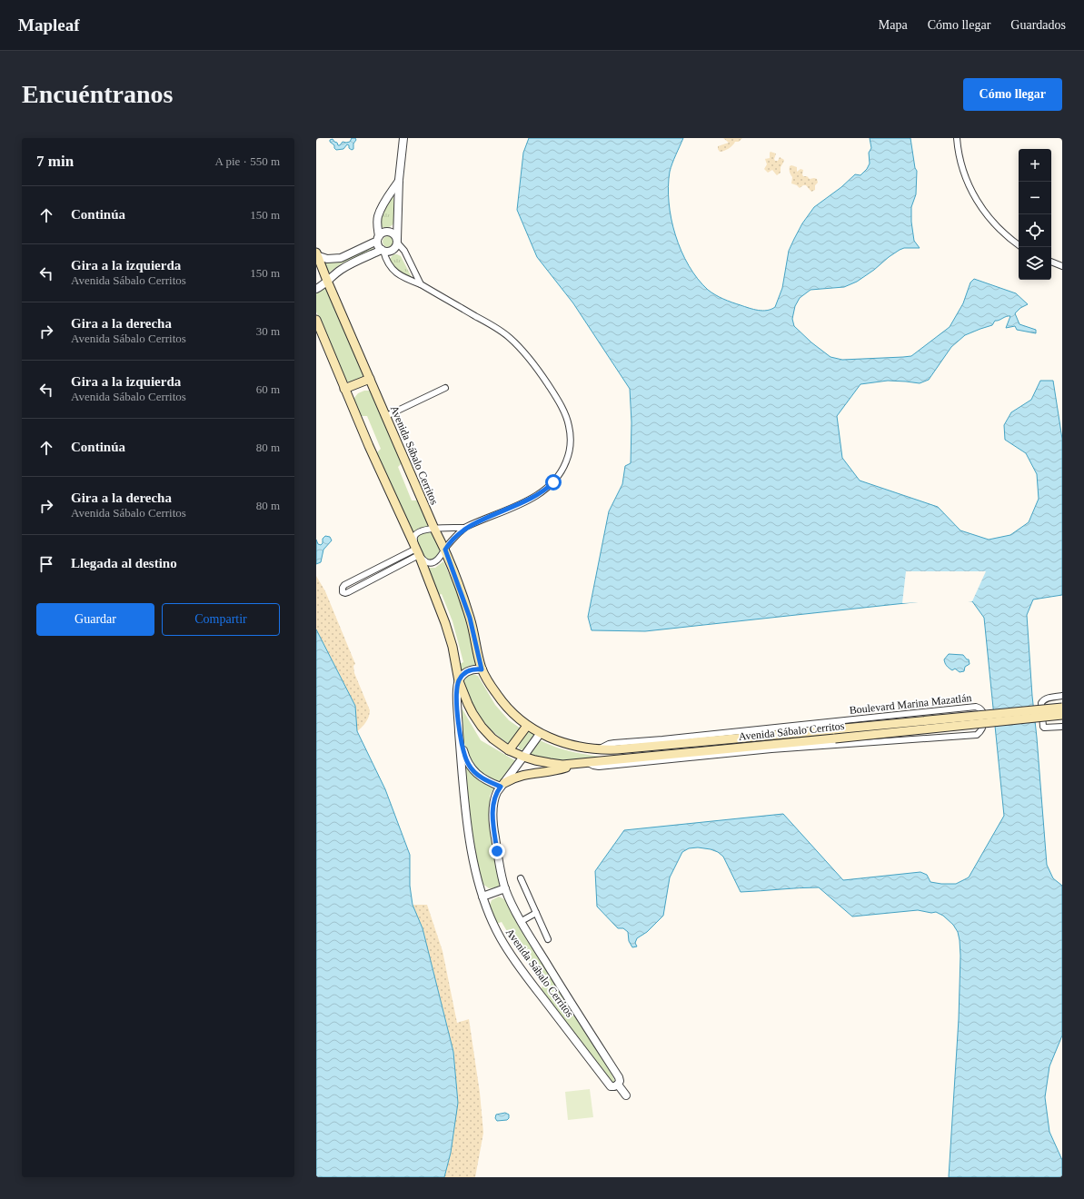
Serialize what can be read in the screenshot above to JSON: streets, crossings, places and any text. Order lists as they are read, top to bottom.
{
  "streets": {
    "main road": ["Avenida Sábalo Cerritos"],
    "street": ["Boulevard Marina Mazatlán"]
  },
  "crossings": [
    ["Avenida Sábalo Cerritos", "Boulevard Marina Mazatlán"]
  ],
  "page": {
    "header": "Mapleaf",
    "nav": ["Mapa", "Cómo llegar", "Guardados"],
    "buttons": [
      "Cómo llegar",
      ["Guardar", "Compartir"]
    ],
    "title": "Encuéntranos",
    "heading": ["7 min", "A pie · 550 m"],
    "map_buttons": ["+", "−"],
    "list": [
      ["Continúa", "150 m"],
      ["Gira a la izquierda", "Avenida Sábalo Cerritos", "150 m"],
      ["Gira a la derecha", "Avenida Sábalo Cerritos", "30 m"],
      ["Gira a la izquierda", "Avenida Sábalo Cerritos", "60 m"],
      ["Continúa", "80 m"],
      ["Gira a la derecha", "Avenida Sábalo Cerritos", "80 m"],
      "Llegada al destino"
    ]
  }
}
